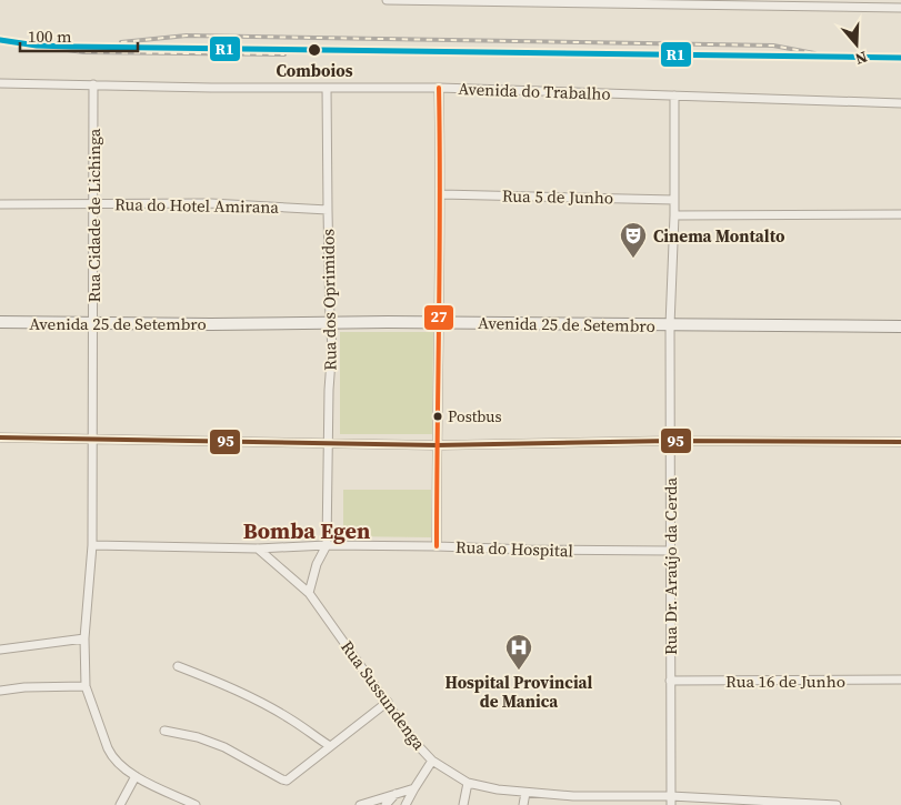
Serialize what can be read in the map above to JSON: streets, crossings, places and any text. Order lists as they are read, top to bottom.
{
  "streets": {
    "street": [
      "Avenida do Trabalho",
      "Rua 5 de Junho",
      "Rua do Hotel Amirana",
      "Rua Cidade de Lichinga",
      "Rua dos Oprimidos",
      "Avenida 25 de Setembro",
      "Rua do Hospital",
      "Rua Dr. Araújo da Cerda",
      "Rua 16 de Junho",
      "Rua Sussundenga"
    ]
  },
  "crossings": [
    ["Avenida do Trabalho", "Rua Cidade de Lichinga"],
    ["Avenida do Trabalho", "Rua dos Oprimidos"],
    ["Avenida do Trabalho", "Rua Dr. Araújo da Cerda"],
    ["Rua 5 de Junho", "Rua Dr. Araújo da Cerda"],
    ["Rua do Hotel Amirana", "Rua Cidade de Lichinga"],
    ["Rua do Hotel Amirana", "Rua dos Oprimidos"],
    ["Rua Cidade de Lichinga", "Avenida 25 de Setembro"],
    ["Rua Cidade de Lichinga", "Rua do Hospital"],
    ["Rua dos Oprimidos", "Avenida 25 de Setembro"],
    ["Rua dos Oprimidos", "Rua do Hospital"],
    ["Avenida 25 de Setembro", "Rua Dr. Araújo da Cerda"],
    ["Rua do Hospital", "Rua Dr. Araújo da Cerda"],
    ["Rua do Hospital", "Rua Sussundenga"],
    ["Rua Dr. Araújo da Cerda", "Rua 16 de Junho"],
    ["Rua Dr. Araújo da Cerda", "Rua Sussundenga"]
  ],
  "districts": ["Bomba Egen"],
  "places": {
    "other": ["Comboios", "Postbus"],
    "theatre": ["Cinema Montalto"],
    "hospital": ["Hospital Provincial de Manica"]
  },
  "lines": ["transit line R1", "transit line 27", "transit line 95"],
  "scale_bar": "100 m",
  "north": "bottom"
}
